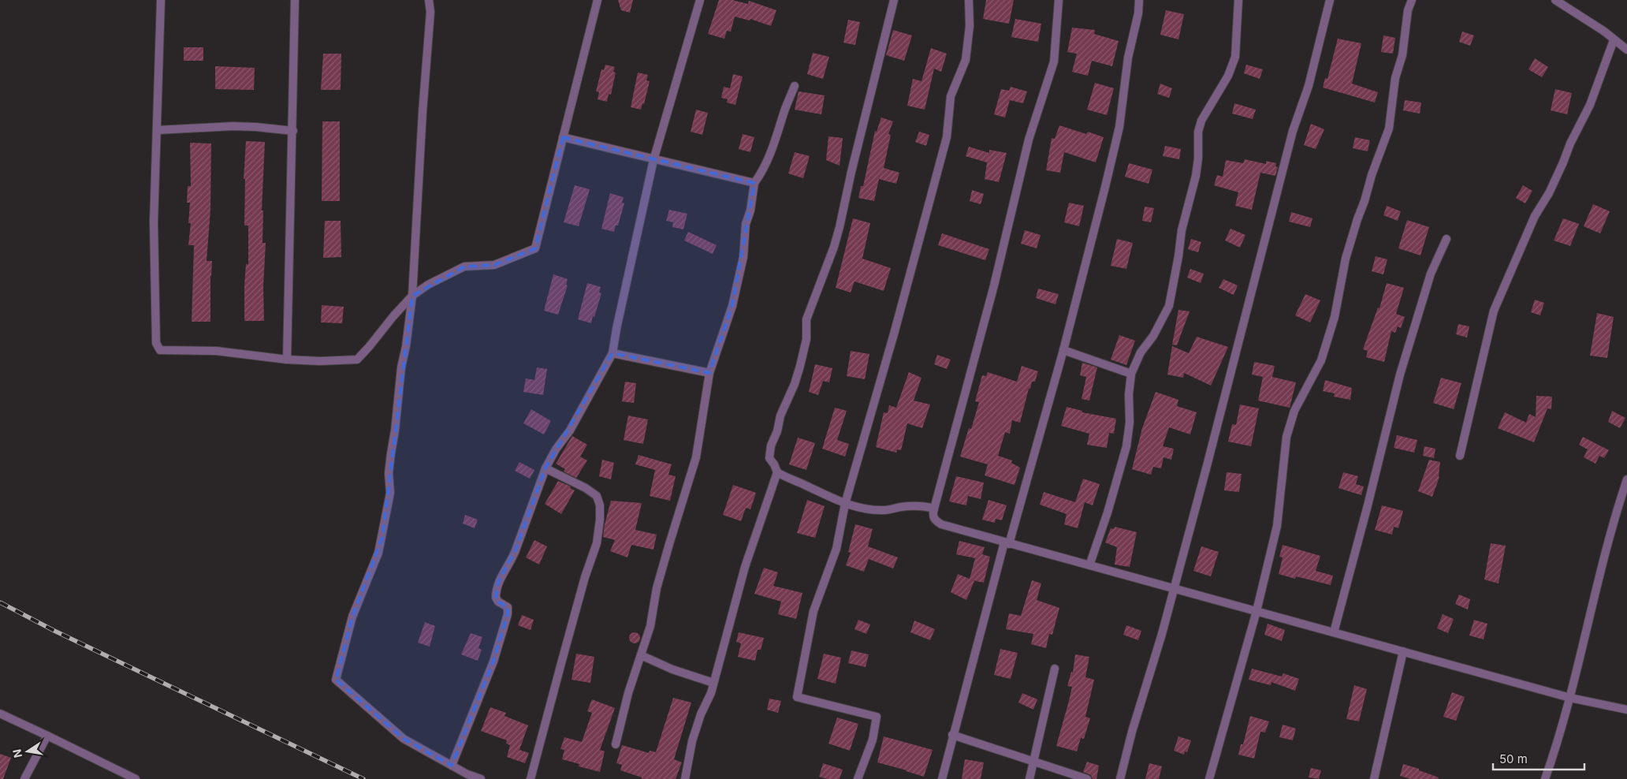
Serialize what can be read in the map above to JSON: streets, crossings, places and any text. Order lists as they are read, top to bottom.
{
  "scale_bar": "50 m",
  "north": "left"
}
